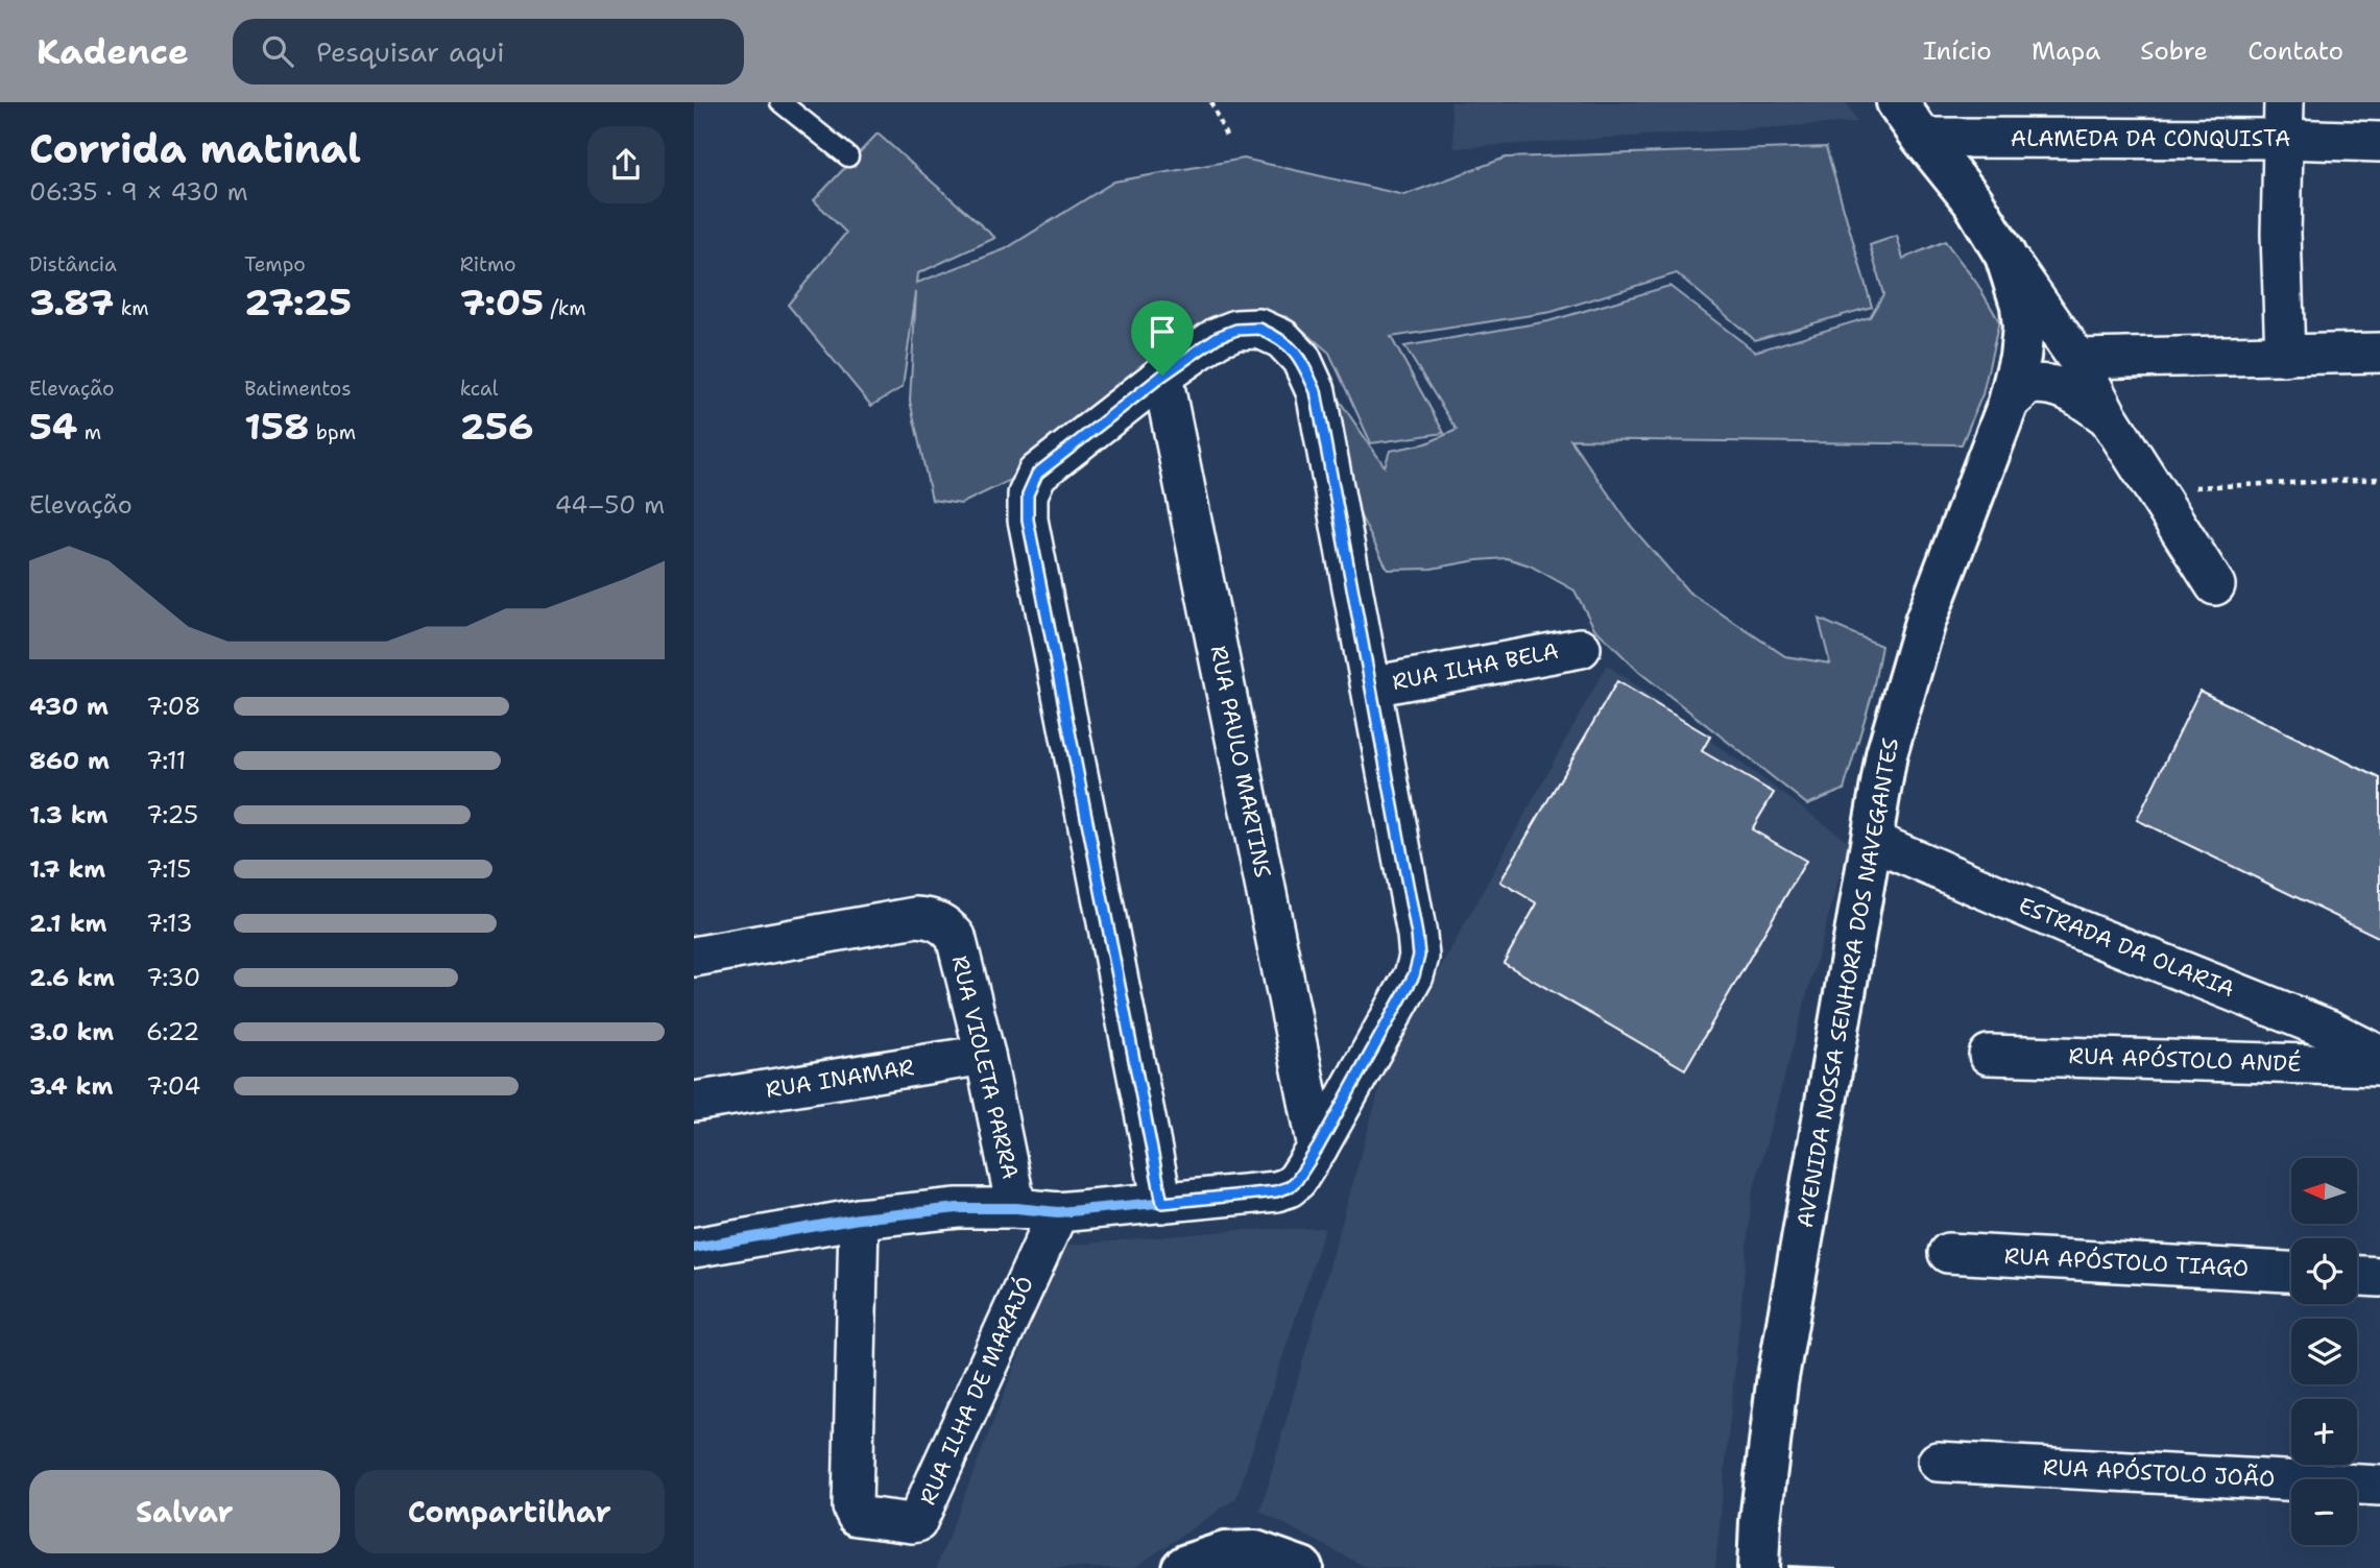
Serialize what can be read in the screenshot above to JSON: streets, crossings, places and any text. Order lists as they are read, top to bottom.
{
  "streets": {
    "main road": ["AVENIDA NOSSA SENHORA DOS NAVEGANTES"],
    "street": [
      "ALAMEDA DA CONQUISTA",
      "RUA ILHA BELA",
      "RUA PAULO MARTINS",
      "ESTRADA DA OLARIA",
      "RUA APÓSTOLO ANDÉ",
      "RUA VIOLETA PARRA",
      "RUA INAMAR",
      "RUA APÓSTOLO TIAGO",
      "RUA ILHA DE MARAJÓ",
      "RUA APÓSTOLO JOÃO"
    ]
  },
  "crossings": [
    ["ALAMEDA DA CONQUISTA", "AVENIDA NOSSA SENHORA DOS NAVEGANTES"],
    ["ESTRADA DA OLARIA", "AVENIDA NOSSA SENHORA DOS NAVEGANTES"],
    ["RUA VIOLETA PARRA", "RUA INAMAR"]
  ],
  "north": "left",
  "page": {
    "header": "Kadence",
    "search": "Pesquisar aqui",
    "nav": [
      "Início",
      "Mapa",
      "Sobre",
      "Contato"
    ],
    "heading": ["Corrida matinal", "06:35 · 9 × 430 m"],
    "stats": [
      ["Distância", "3.87 km"],
      ["Tempo", "27:25"],
      ["Ritmo", "7:05 /km"],
      ["Elevação", "54 m"],
      ["Batimentos", "158 bpm"],
      ["kcal", "256"]
    ],
    "chart": ["Elevação", "44–50 m"],
    "list": [
      {
        "name": "430 m",
        "note": "7:08"
      },
      {
        "name": "860 m",
        "note": "7:11"
      },
      {
        "name": "1.3 km",
        "note": "7:25"
      },
      {
        "name": "1.7 km",
        "note": "7:15"
      },
      {
        "name": "2.1 km",
        "note": "7:13"
      },
      {
        "name": "2.6 km",
        "note": "7:30"
      },
      {
        "name": "3.0 km",
        "note": "6:22"
      },
      {
        "name": "3.4 km",
        "note": "7:04"
      }
    ],
    "map_buttons": ["+", "−"],
    "buttons": ["Salvar", "Compartilhar"]
  }
}
